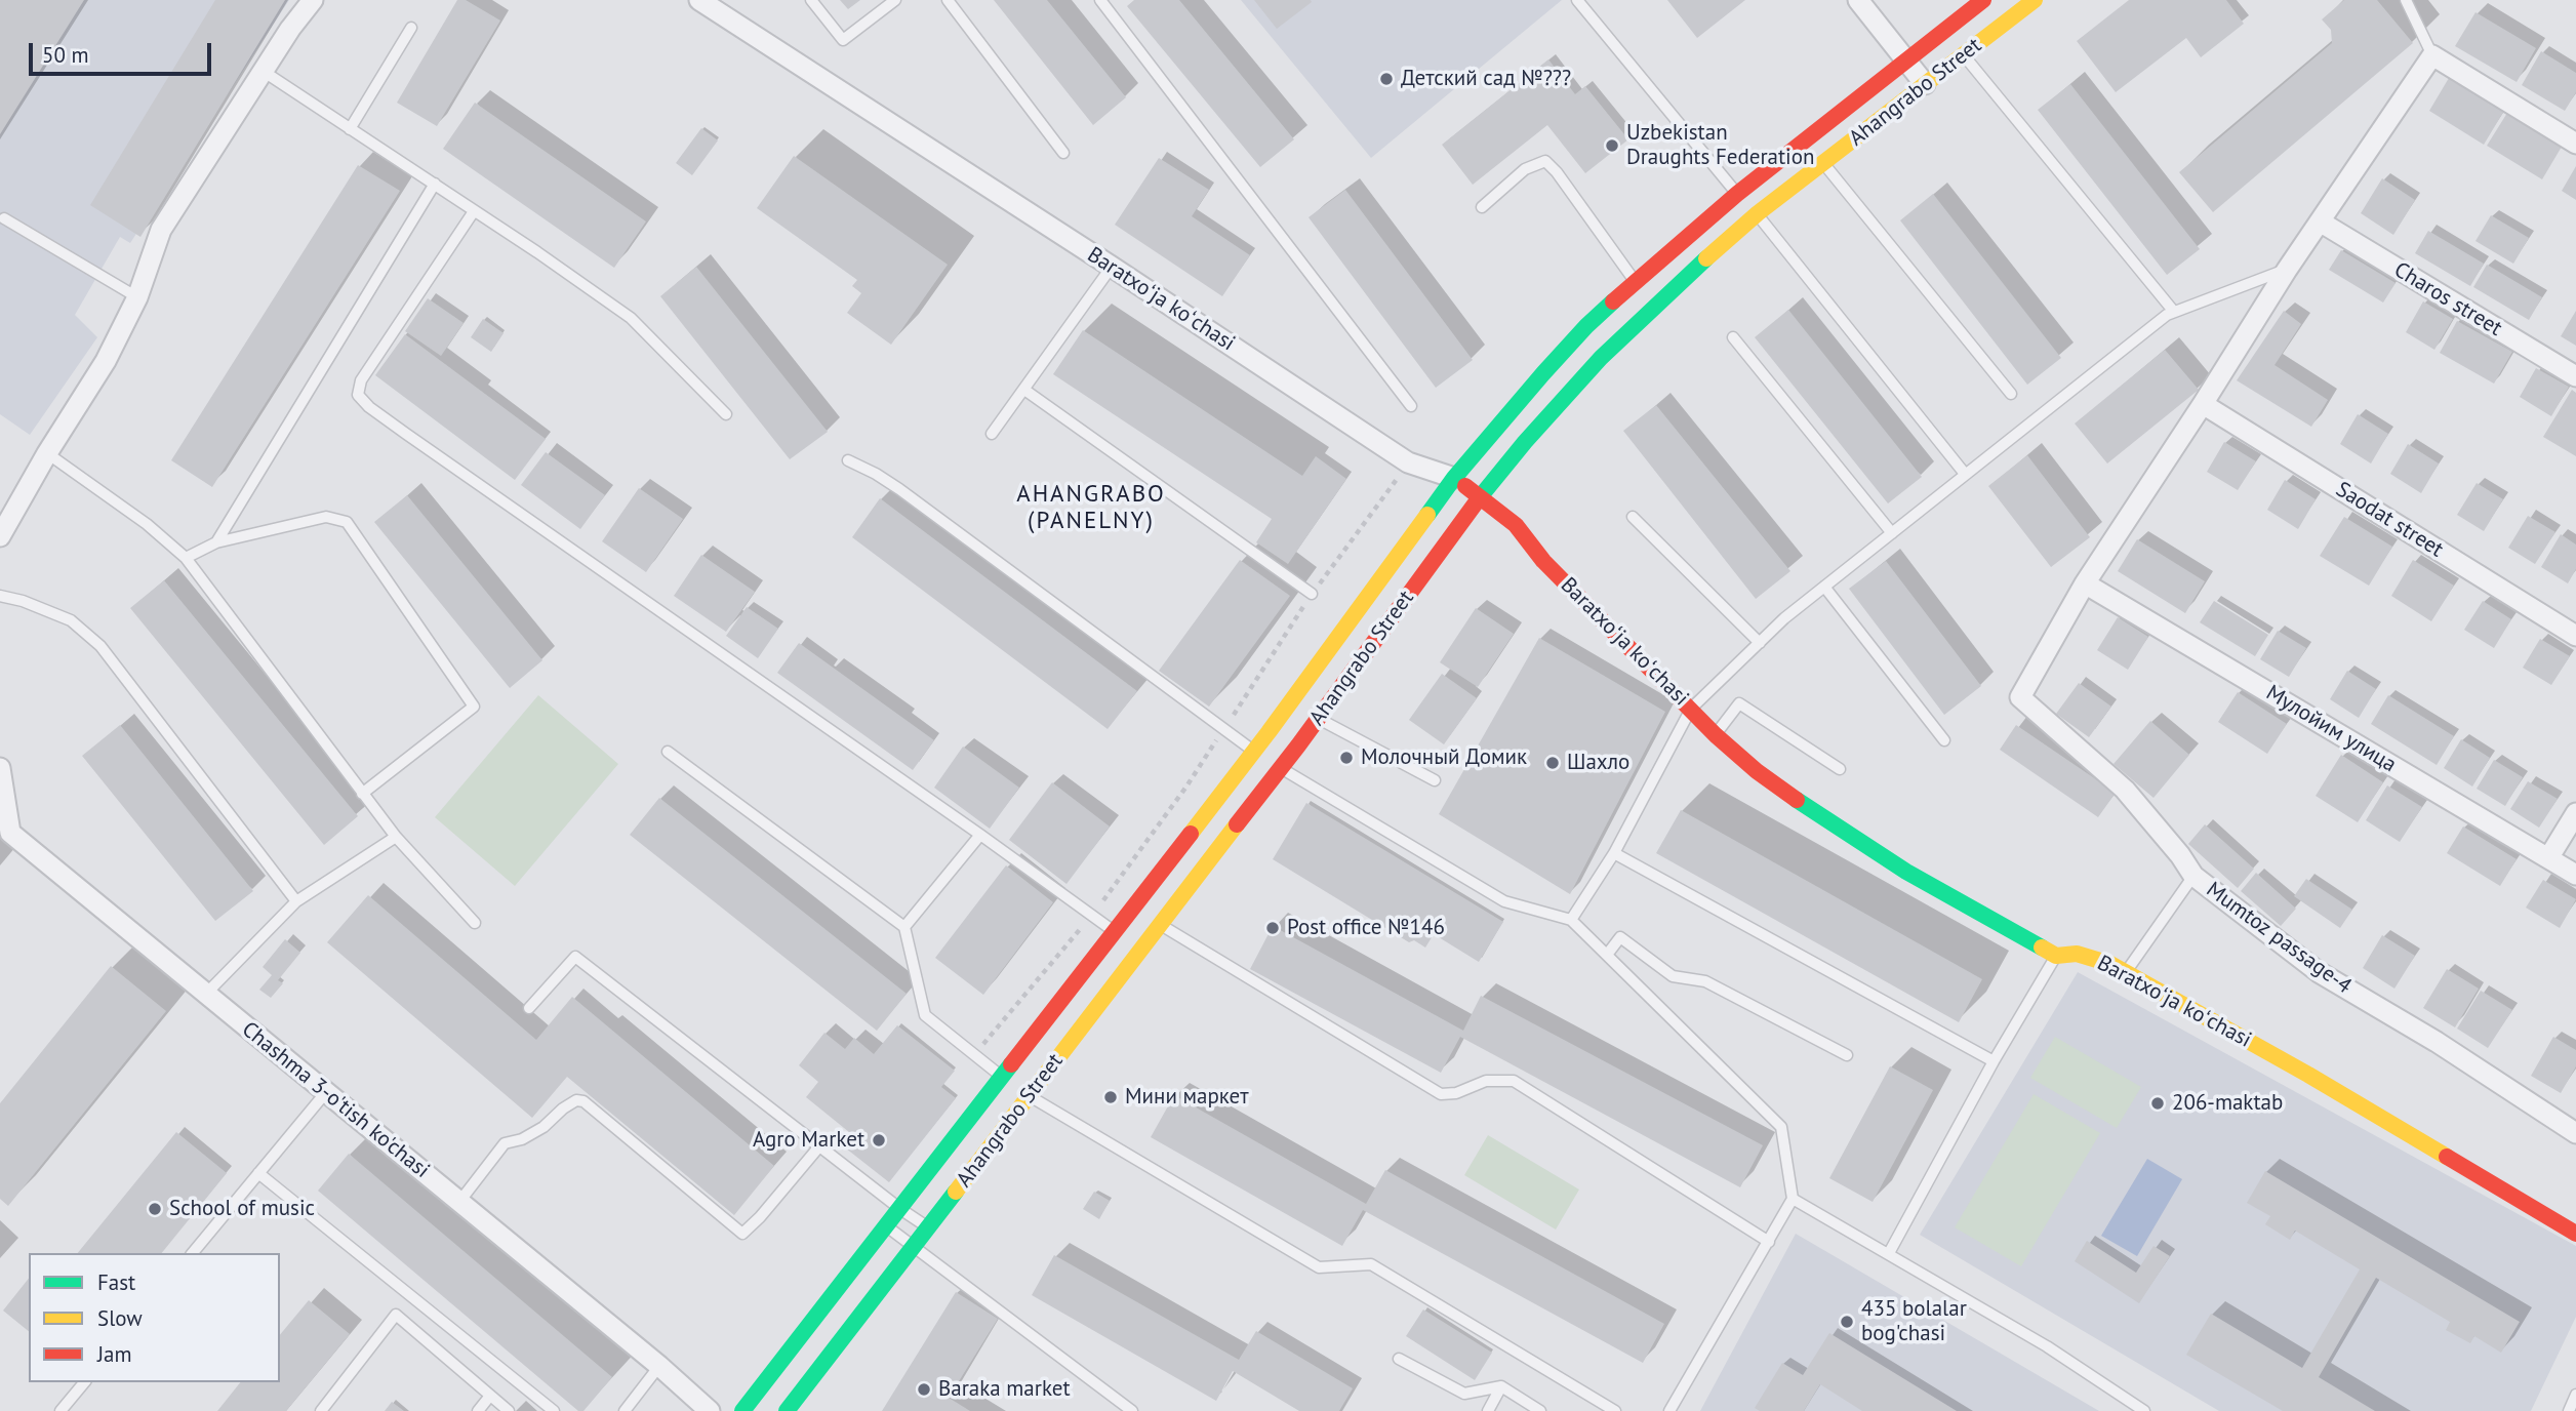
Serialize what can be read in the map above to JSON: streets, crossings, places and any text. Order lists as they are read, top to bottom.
{
  "streets": {
    "main road": ["Ahangrabo Street", "Baratxoʻja koʻchasi"],
    "street": [
      "Charos street",
      "Saodat street",
      "Мулойим улица",
      "Mumtoz passage-4",
      "Chashma 3-o'tish ko'chasi"
    ]
  },
  "crossings": [
    ["Ahangrabo Street", "Baratxoʻja koʻchasi"],
    ["Мулойим улица", "Mumtoz passage-4"]
  ],
  "districts": ["AHANGRABO (PANELNY)"],
  "places": [
    "Детский сад №???",
    "Uzbekistan Draughts Federation",
    "Молочный Домик",
    "Шахло",
    "Post office №146",
    "Мини маркет",
    "206-maktab",
    "Agro Market",
    "School of music",
    "435 bolalar bog'chasi",
    "Baraka market"
  ],
  "legend": ["Fast", "Slow", "Jam"],
  "scale_bar": "50 m"
}
